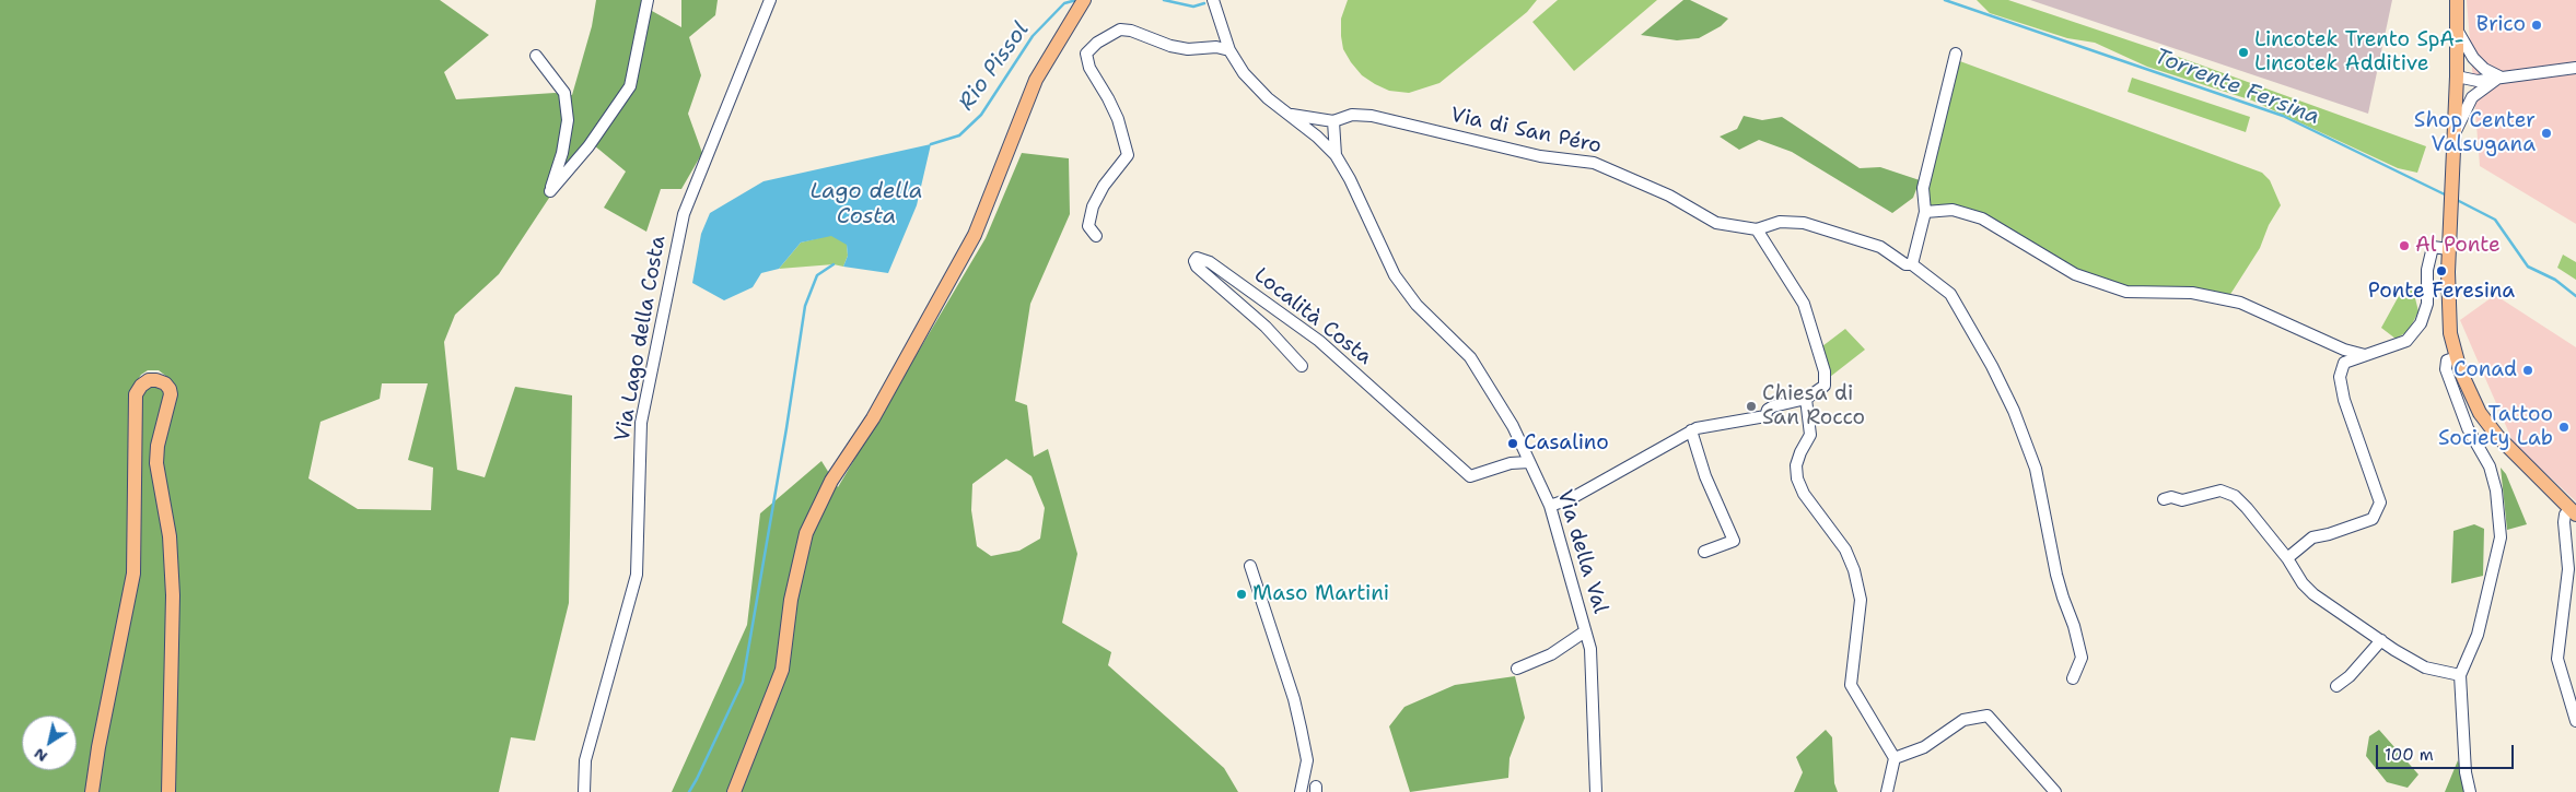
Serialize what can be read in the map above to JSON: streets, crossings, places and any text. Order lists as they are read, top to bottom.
{
  "streets": {
    "street": [
      "Via di San Péro",
      "Località Costa",
      "Via Lago della Costa",
      "Via della Val"
    ]
  },
  "crossings": [
    ["Località Costa", "Via della Val"]
  ],
  "water": ["Rio Pissol", "Torrente Fersina", "Lago della Costa"],
  "places": [
    "Brico",
    "Lincotek Trento SpA- Lincotek Additive",
    "Shop Center Valsugana",
    "Al Ponte",
    "Ponte Feresina",
    "Conad",
    "Chiesa di San Rocco",
    "Tattoo Society Lab",
    "Casalino",
    "Maso Martini"
  ],
  "scale_bar": "100 m",
  "north": "bottom left"
}
